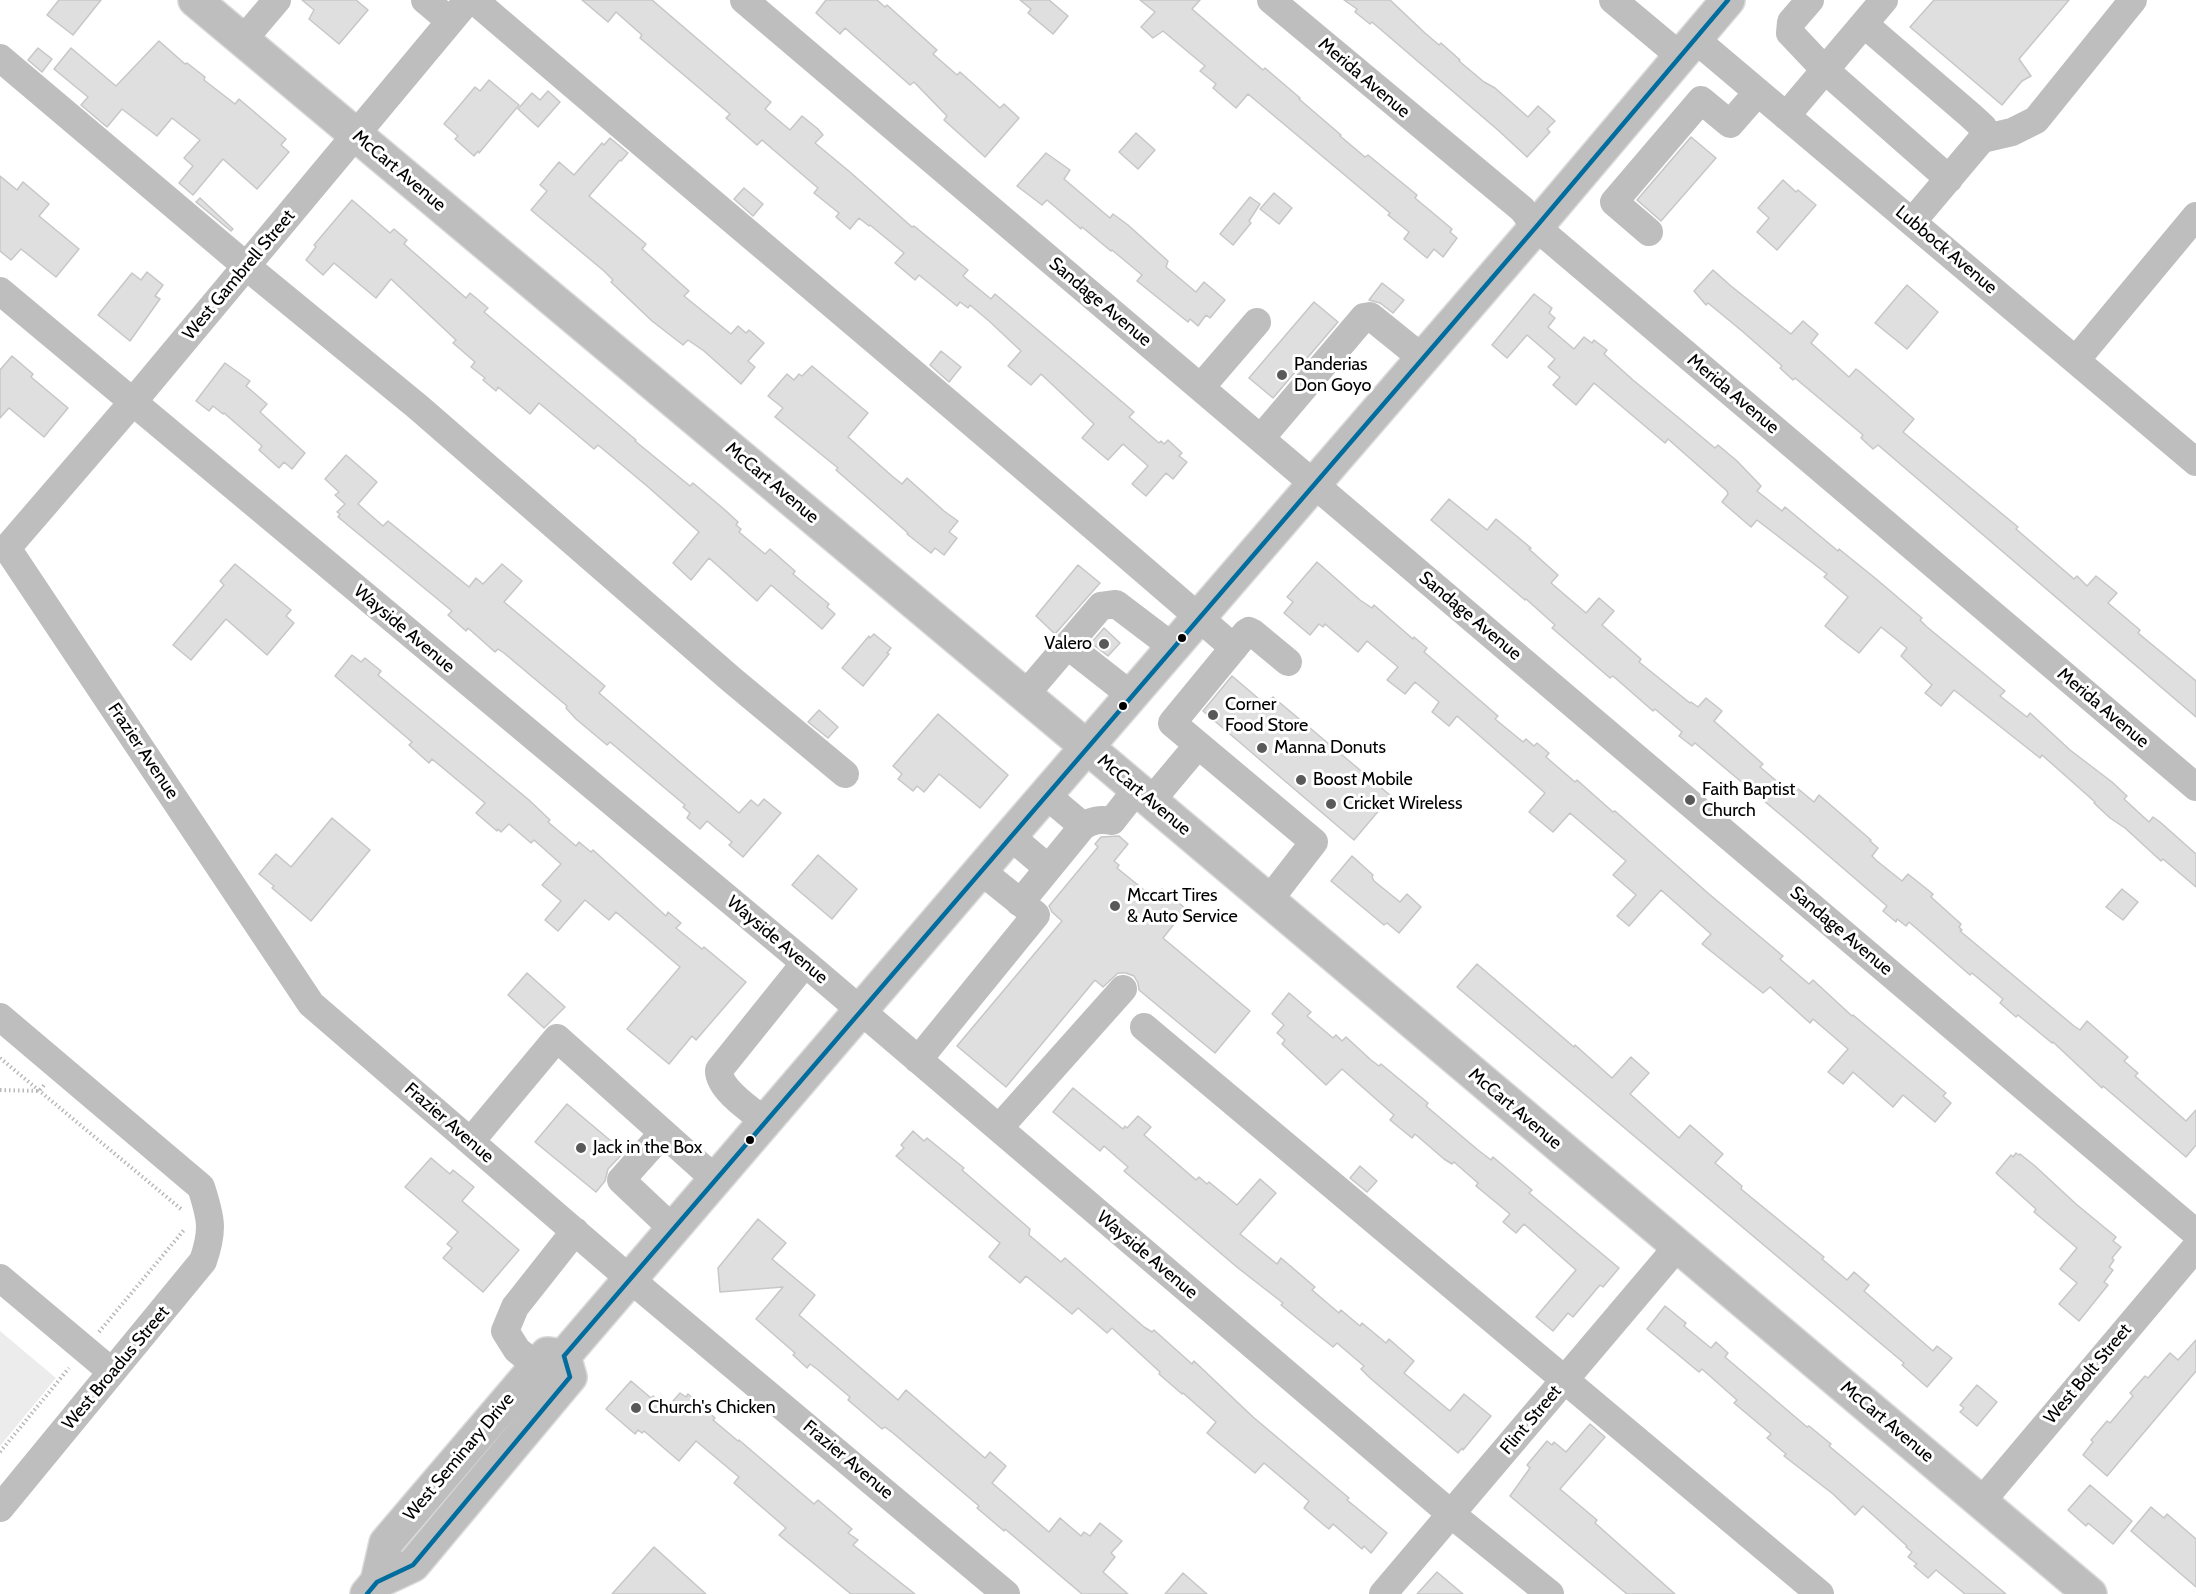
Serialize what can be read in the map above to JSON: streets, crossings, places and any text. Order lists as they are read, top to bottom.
{
  "streets": {
    "main road": ["McCart Avenue", "West Seminary Drive"],
    "street": [
      "Merida Avenue",
      "Lubbock Avenue",
      "West Gambrell Street",
      "Sandage Avenue",
      "Wayside Avenue",
      "Frazier Avenue",
      "West Broadus Street",
      "West Bolt Street",
      "Flint Street"
    ]
  },
  "crossings": [
    ["Merida Avenue", "West Seminary Drive"],
    ["McCart Avenue", "West Gambrell Street"],
    ["McCart Avenue", "West Bolt Street"],
    ["McCart Avenue", "Flint Street"],
    ["McCart Avenue", "West Seminary Drive"],
    ["Lubbock Avenue", "West Seminary Drive"],
    ["West Gambrell Street", "Wayside Avenue"],
    ["West Gambrell Street", "Frazier Avenue"],
    ["Sandage Avenue", "West Seminary Drive"],
    ["Wayside Avenue", "Flint Street"],
    ["Wayside Avenue", "West Seminary Drive"],
    ["Frazier Avenue", "West Seminary Drive"]
  ],
  "places": [
    "Panderias Don Goyo",
    "Valero",
    "Corner Food Store",
    "Manna Donuts",
    "Boost Mobile",
    "Faith Baptist Church",
    "Cricket Wireless",
    "Mccart Tires & Auto Service",
    "Jack in the Box",
    "Church's Chicken"
  ]
}
